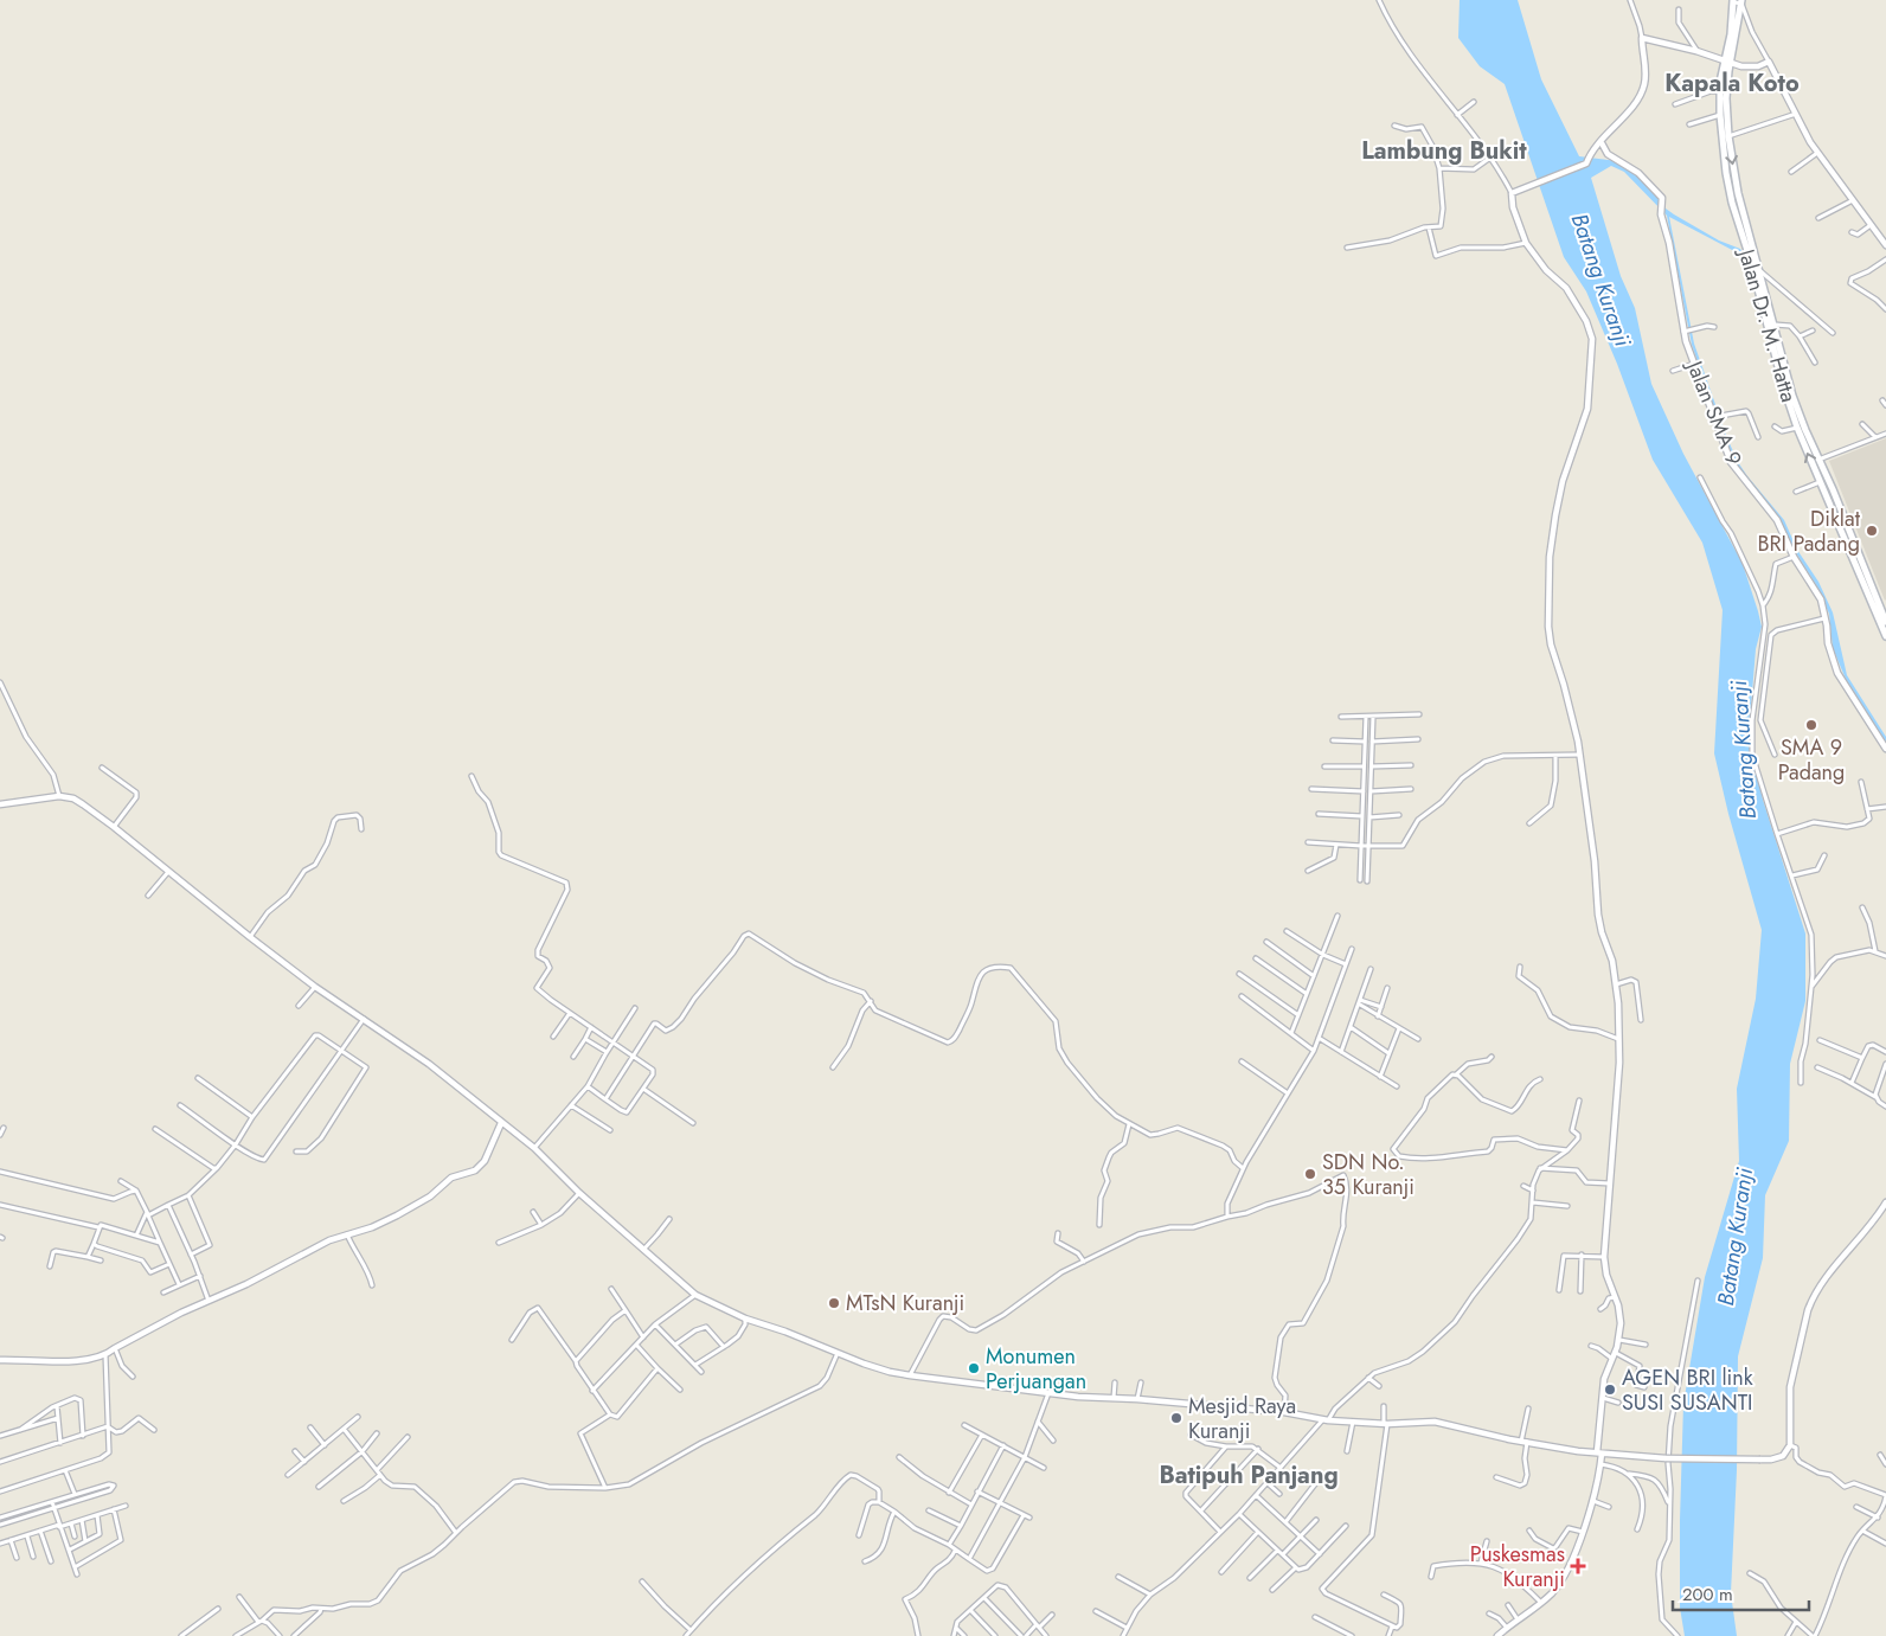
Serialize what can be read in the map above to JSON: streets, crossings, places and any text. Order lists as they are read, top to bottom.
{
  "streets": {
    "main road": ["Jalan Dr. M. Hatta"],
    "street": ["Jalan SMA 9"]
  },
  "districts": ["Kapala Koto", "Lambung Bukit", "Batipuh Panjang"],
  "water": ["Batang Kuranji"],
  "places": {
    "other": [
      "Diklat BRI Padang",
      "SMA 9 Padang",
      "SDN No. 35 Kuranji",
      "MTsN Kuranji",
      "Monumen Perjuangan",
      "AGEN BRI link SUSI SUSANTI",
      "Mesjid Raya Kuranji"
    ],
    "health": ["Puskesmas Kuranji"]
  },
  "scale_bar": "200 m"
}
